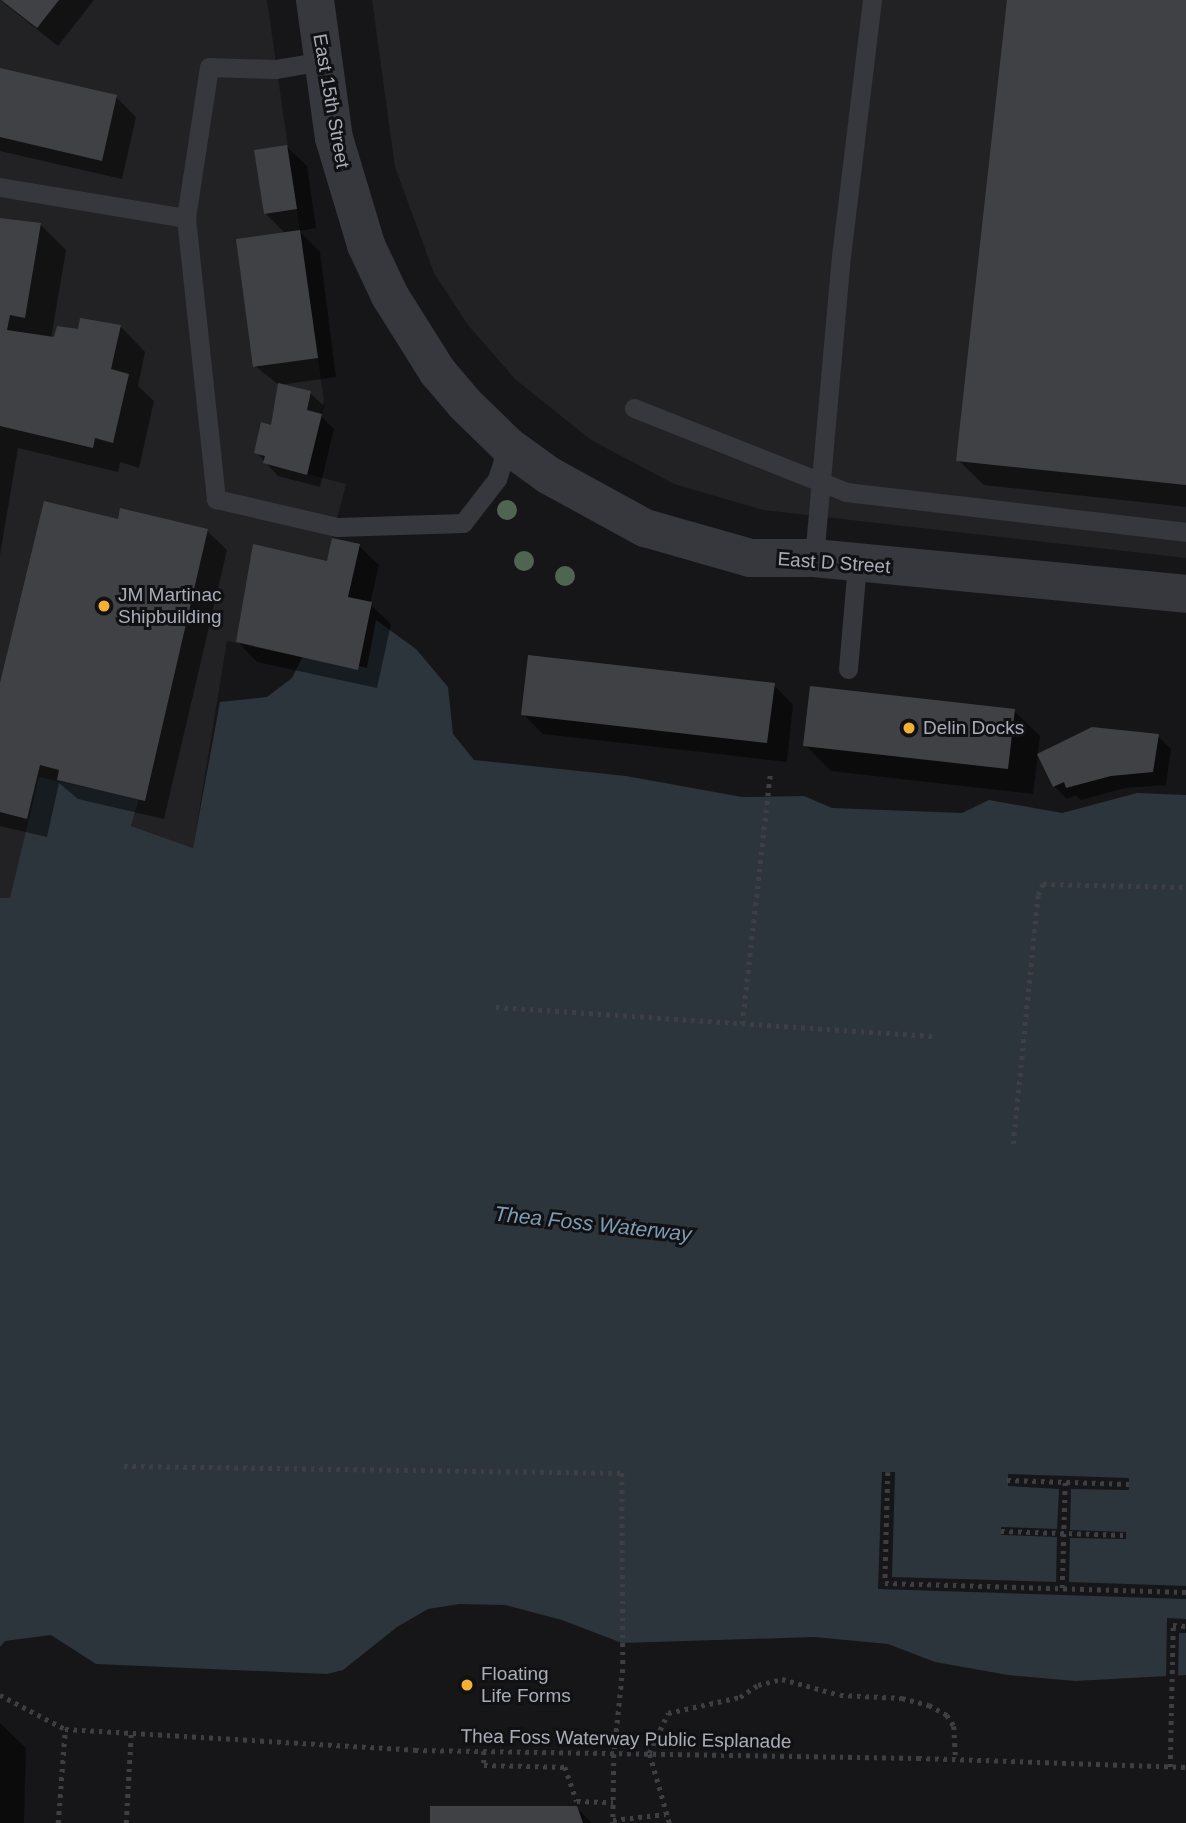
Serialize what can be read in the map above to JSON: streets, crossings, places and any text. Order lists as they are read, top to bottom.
{
  "streets": {
    "street": ["East 15th Street", "East D Street"],
    "path": ["Thea Foss Waterway Public Esplanade"]
  },
  "crossings": [
    ["East 15th Street", "East D Street"]
  ],
  "water": ["Thea Foss Waterway"],
  "places": ["JM Martinac Shipbuilding", "Delin Docks", "Floating Life Forms"]
}
